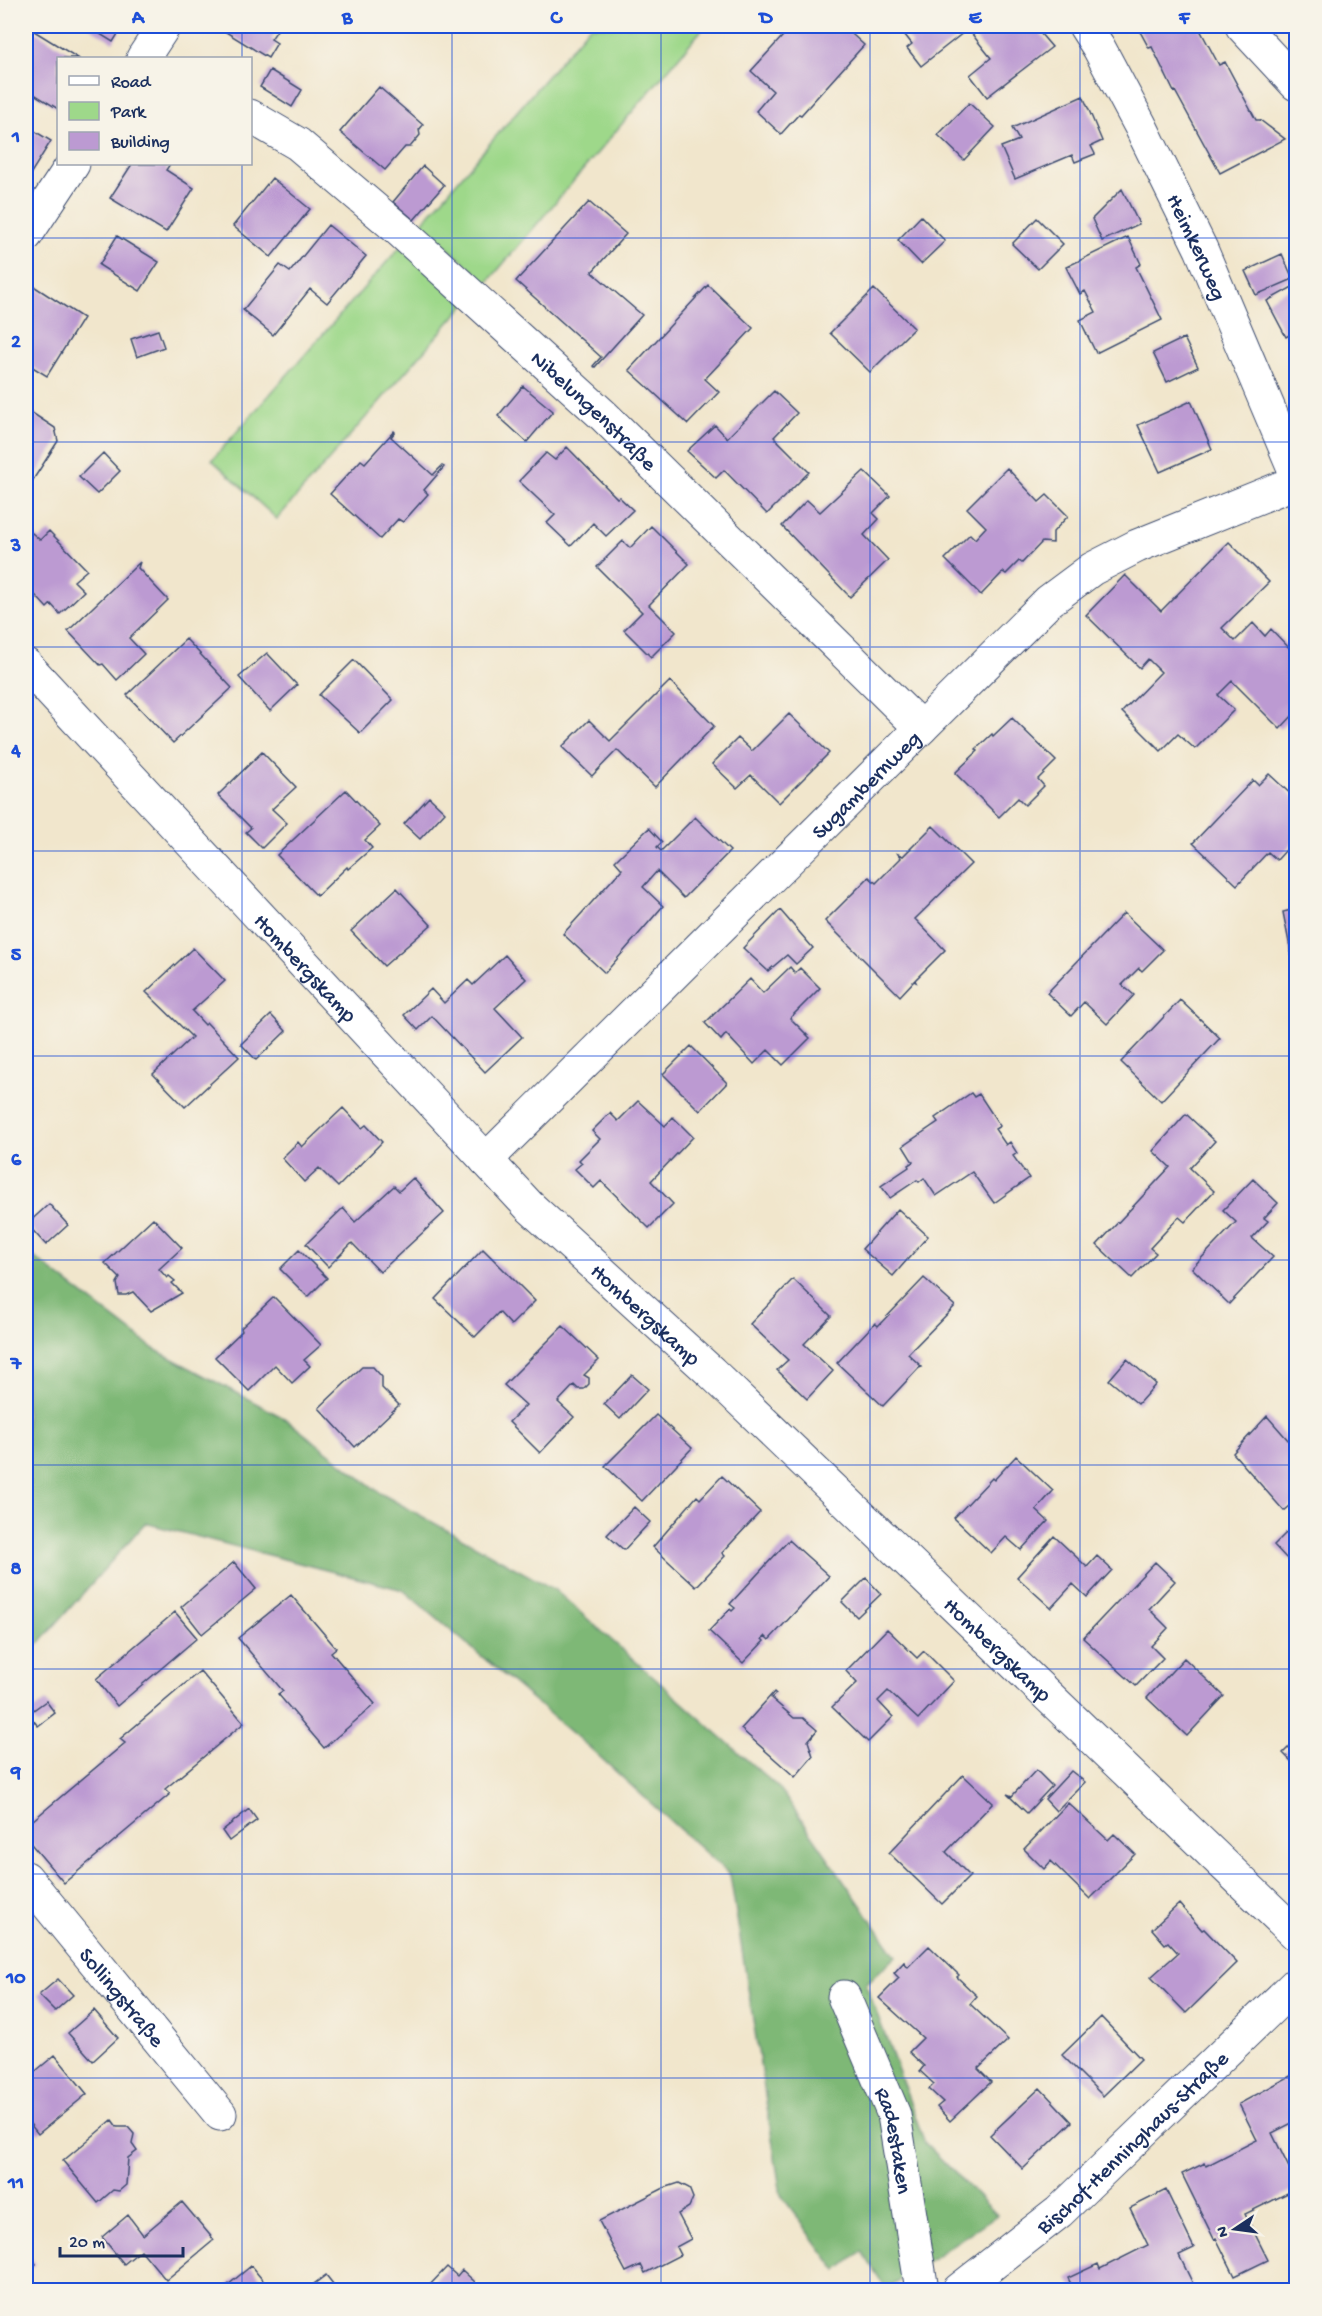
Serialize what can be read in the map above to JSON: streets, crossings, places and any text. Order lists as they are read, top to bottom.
{
  "streets": {
    "street": [
      "Heimkerweg",
      "Nibelungenstraße",
      "Sugambernweg",
      "Hombergskamp",
      "Sollingstraße",
      "Bischof-Henninghaus-Straße",
      "Radestaken"
    ]
  },
  "crossings": [
    ["Nibelungenstraße", "Sugambernweg"],
    ["Sugambernweg", "Hombergskamp"]
  ],
  "legend": ["Road", "Park", "Building"],
  "scale_bar": "20 m",
  "north": "left",
  "grid": {
    "columns": [
      "A",
      "B",
      "C",
      "D",
      "E",
      "F"
    ],
    "rows": [
      "1",
      "2",
      "3",
      "4",
      "5",
      "6",
      "7",
      "8",
      "9",
      "10",
      "11"
    ]
  }
}
